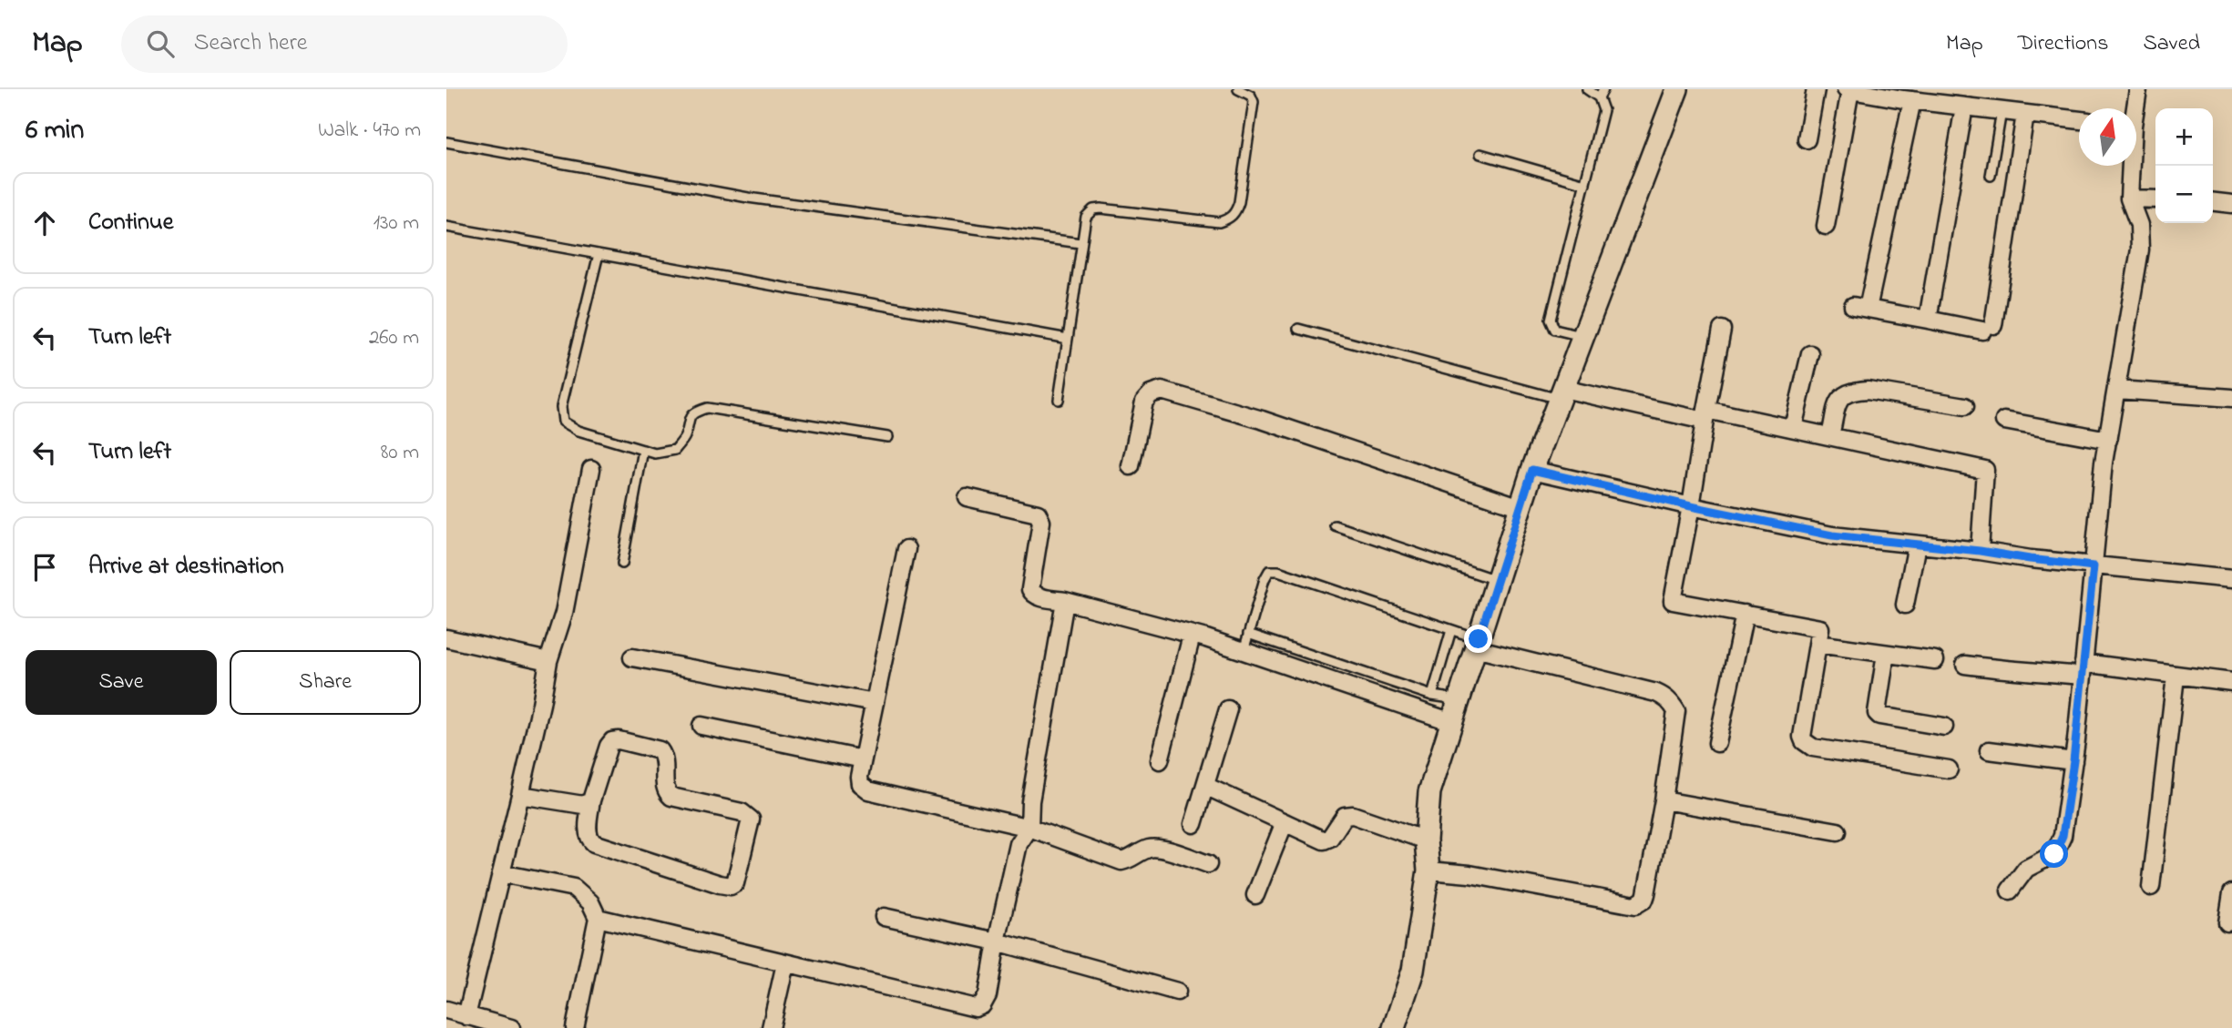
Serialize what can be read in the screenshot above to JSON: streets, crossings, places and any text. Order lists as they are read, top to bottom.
{
  "north": "top",
  "page": {
    "header": "Map",
    "search": "Search here",
    "nav": ["Map", "Directions", "Saved"],
    "heading": ["6 min", "Walk · 470 m"],
    "map_buttons": ["+", "−"],
    "list": [
      ["Continue", "130 m"],
      ["Turn left", "260 m"],
      ["Turn left", "80 m"],
      "Arrive at destination"
    ],
    "buttons": ["Save", "Share"]
  }
}
